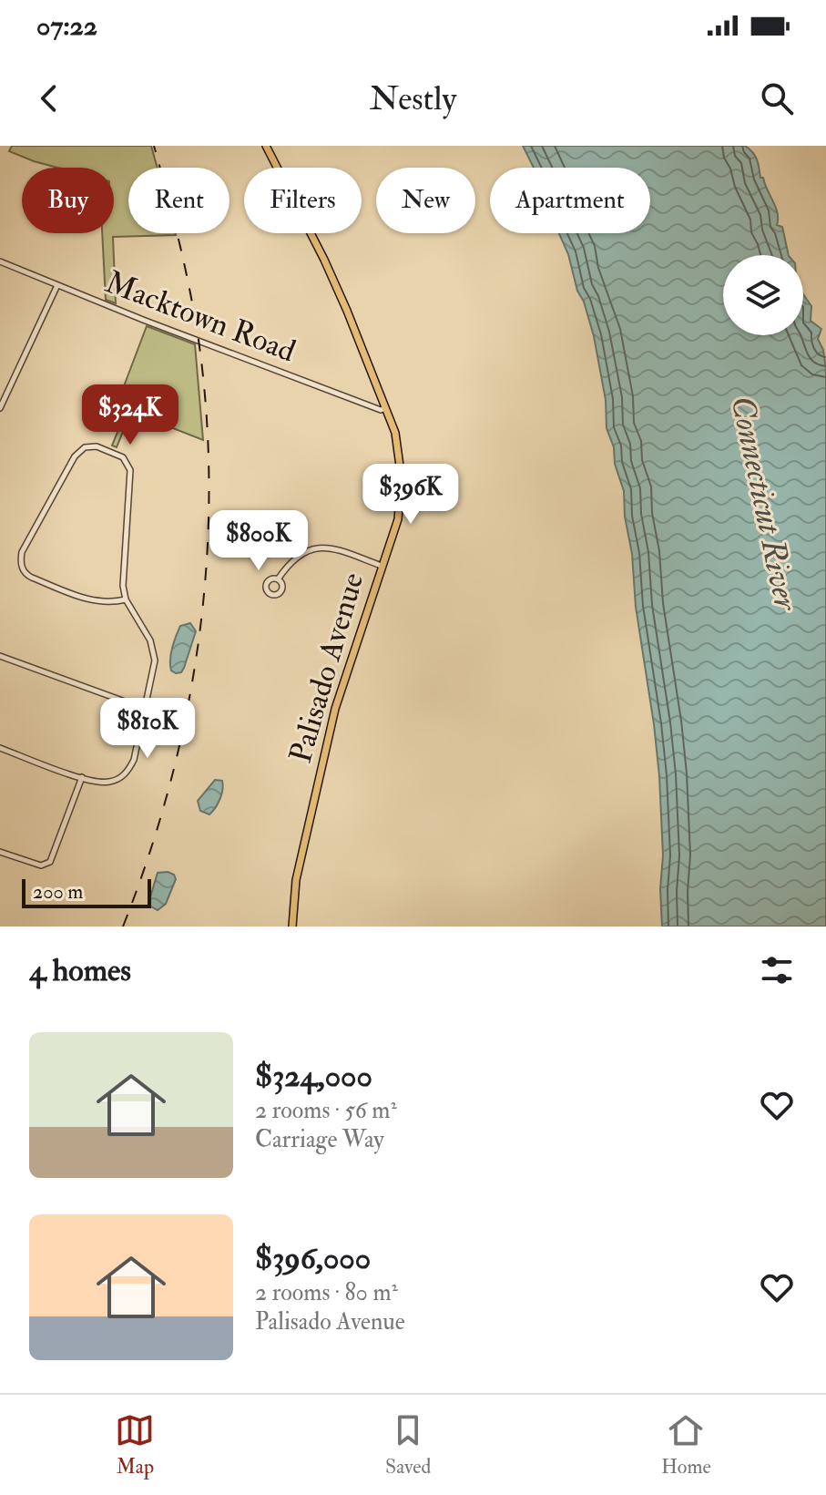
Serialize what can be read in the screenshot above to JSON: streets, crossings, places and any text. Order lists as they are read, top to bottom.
{
  "streets": {
    "main road": ["Palisado Avenue"],
    "street": ["Macktown Road"]
  },
  "crossings": [
    ["Macktown Road", "Palisado Avenue"]
  ],
  "water": ["Connecticut River"],
  "scale_bar": "200 m",
  "page": {
    "status": "07:22",
    "header": "Nestly",
    "chip": [
      "Buy",
      "Rent",
      "Filters",
      "New",
      "Apartment"
    ],
    "price": [
      "$324K",
      "$396K",
      "$800K",
      "$810K"
    ],
    "scale": "200 m",
    "heading": "4 homes",
    "list": [
      {
        "name": "$324,000",
        "note": "2 rooms · 56 m² · Carriage Way"
      },
      {
        "name": "$396,000",
        "note": "2 rooms · 80 m² · Palisado Avenue"
      }
    ],
    "tabs": ["Map", "Saved", "Home"]
  }
}
